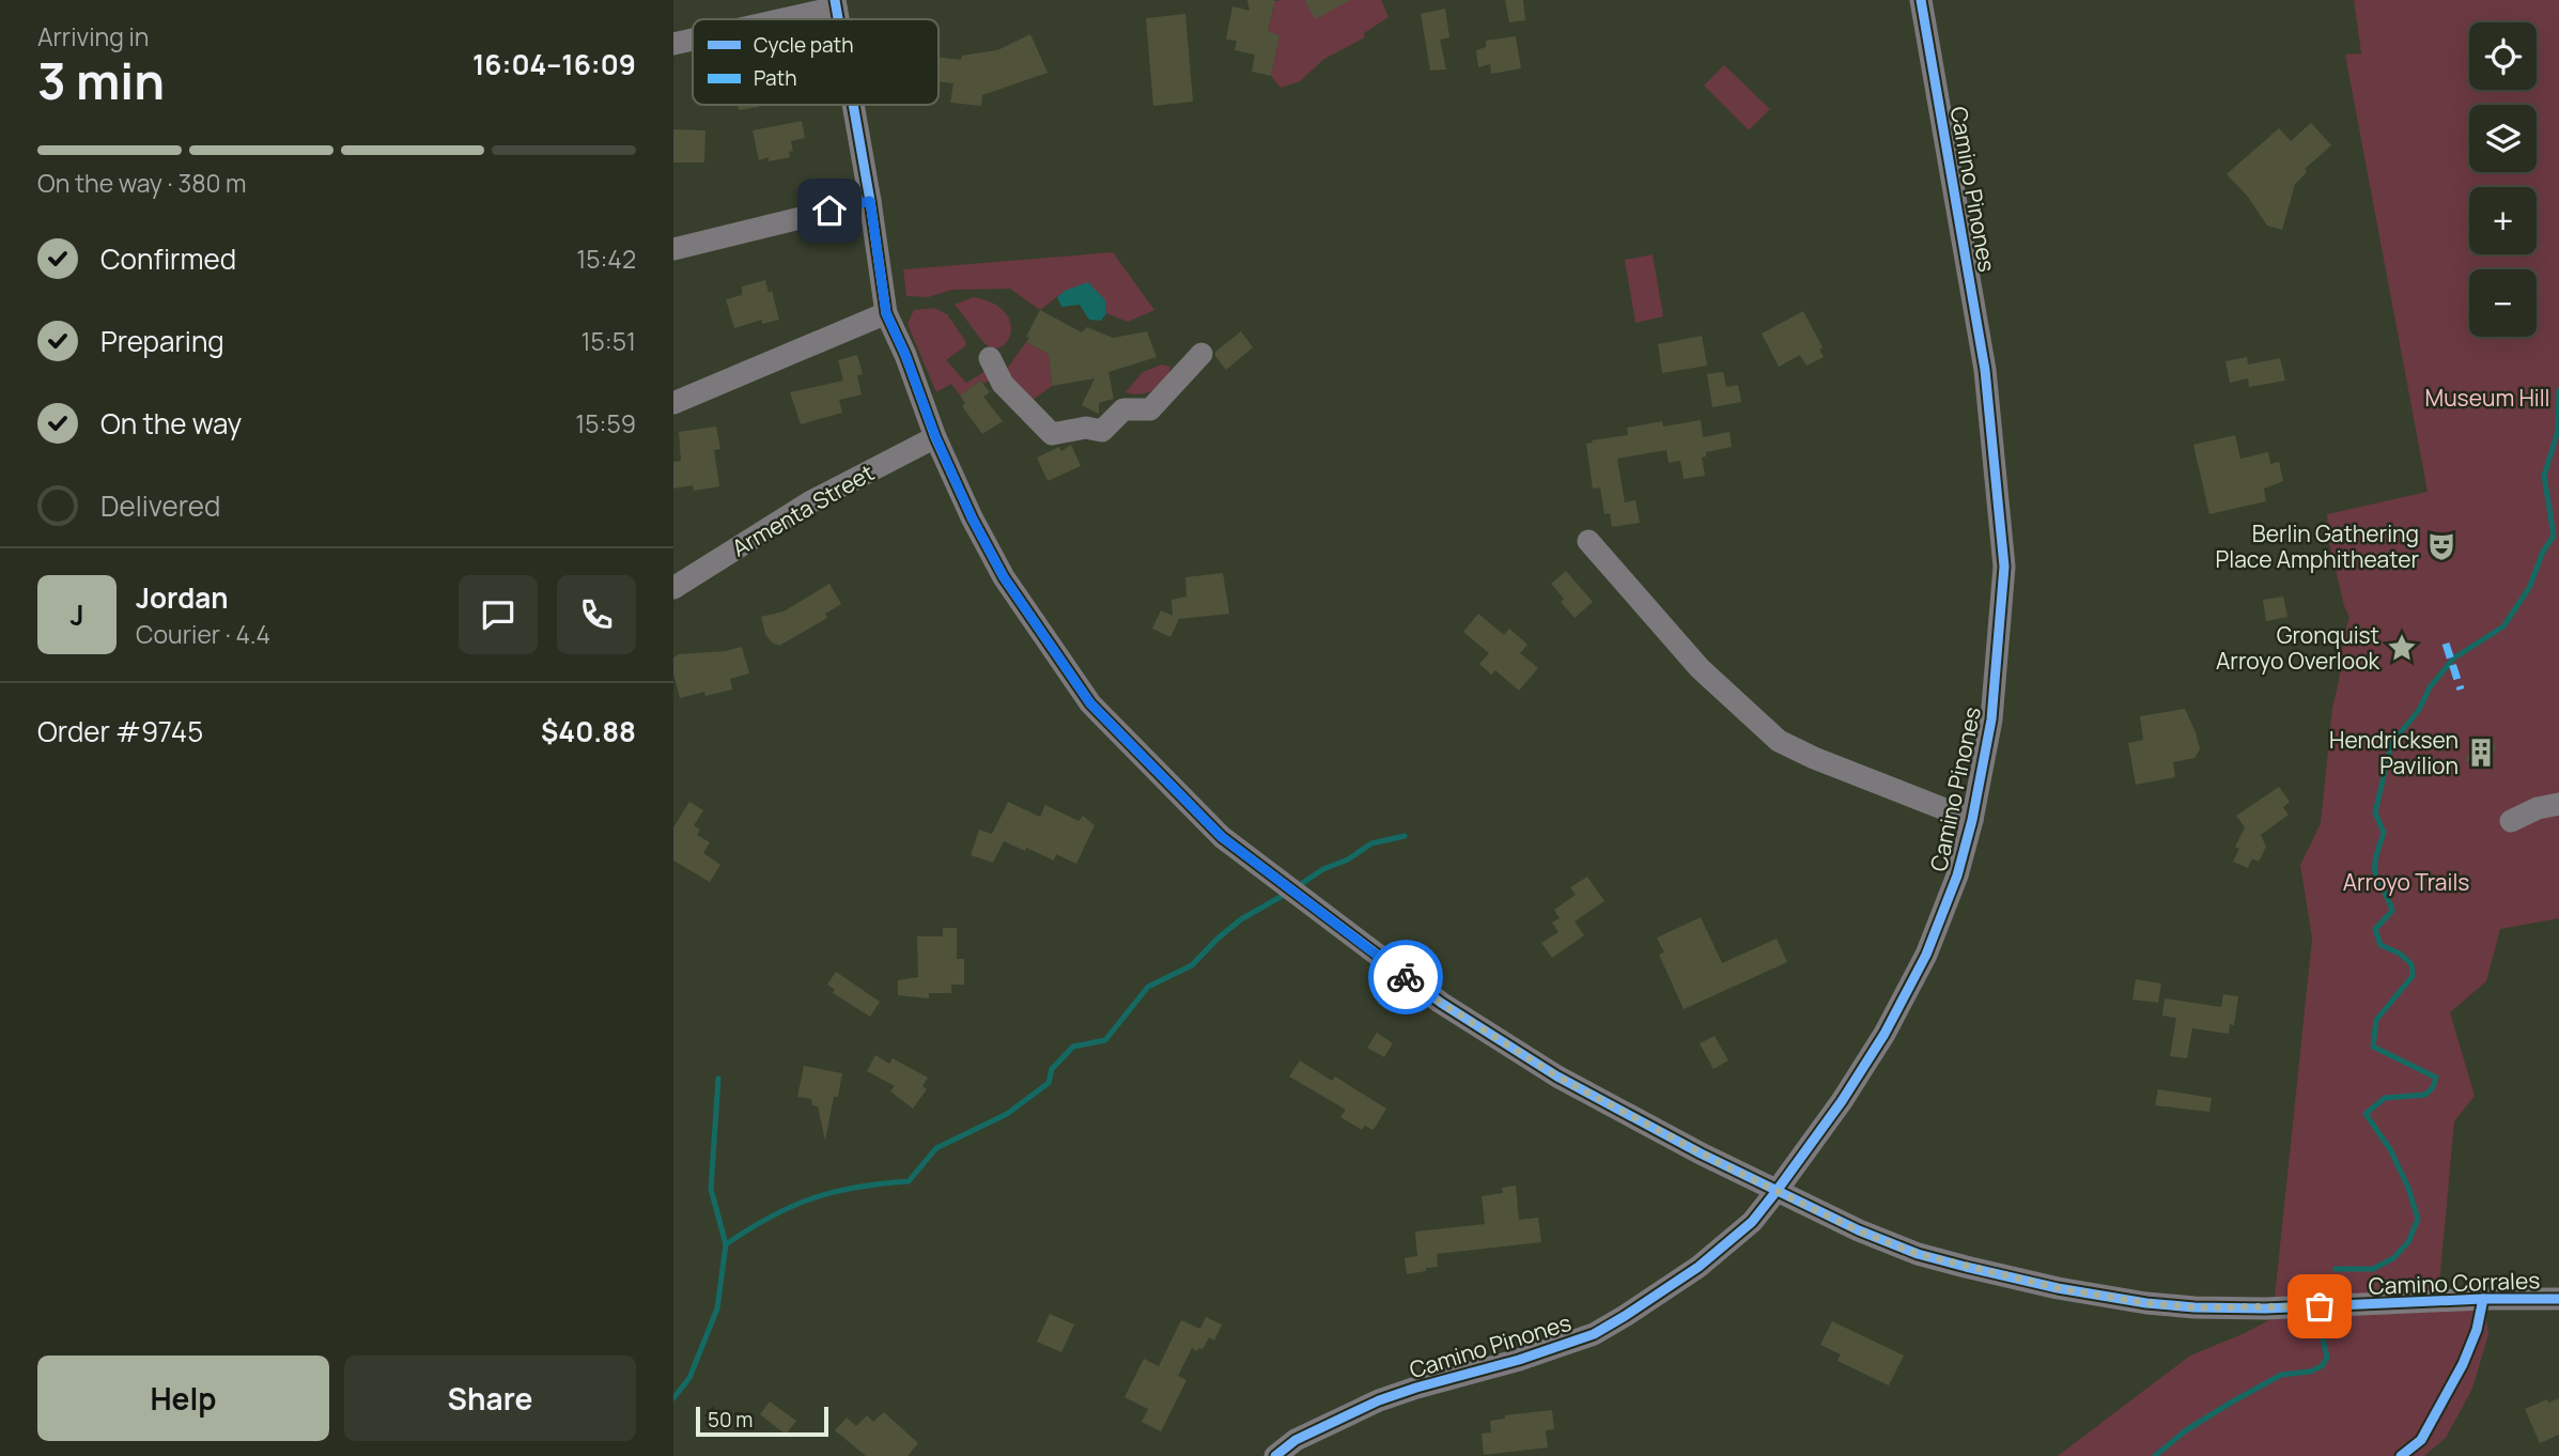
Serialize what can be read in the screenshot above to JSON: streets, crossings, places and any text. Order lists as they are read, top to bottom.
{
  "streets": {
    "street": ["Camino Pinones", "Armenta Street", "Camino Corrales"]
  },
  "crossings": [
    ["Camino Pinones", "Camino Corrales"],
    ["Armenta Street", "Camino Corrales"]
  ],
  "parks": ["Museum Hill", "Arroyo Trails"],
  "places": {
    "theatre": ["Berlin Gathering Place Amphitheater"],
    "place": ["Gronquist Arroyo Overlook"],
    "building": ["Hendricksen Pavilion"]
  },
  "legend": ["Cycle path", "Path"],
  "scale_bar": "50 m",
  "page": {
    "heading": ["3 min", "Arriving in", "16:04–16:09"],
    "panel": [
      "Jordan",
      "Courier · 4.4",
      "Order #9745",
      "$40.88"
    ],
    "map_buttons": ["+", "−"],
    "bar": "On the way · 380 m",
    "list": [
      ["Confirmed", "15:42"],
      ["Preparing", "15:51"],
      ["On the way", "15:59"],
      "Delivered"
    ],
    "round": "J",
    "buttons": ["Help", "Share"],
    "scale": "50 m"
  }
}
